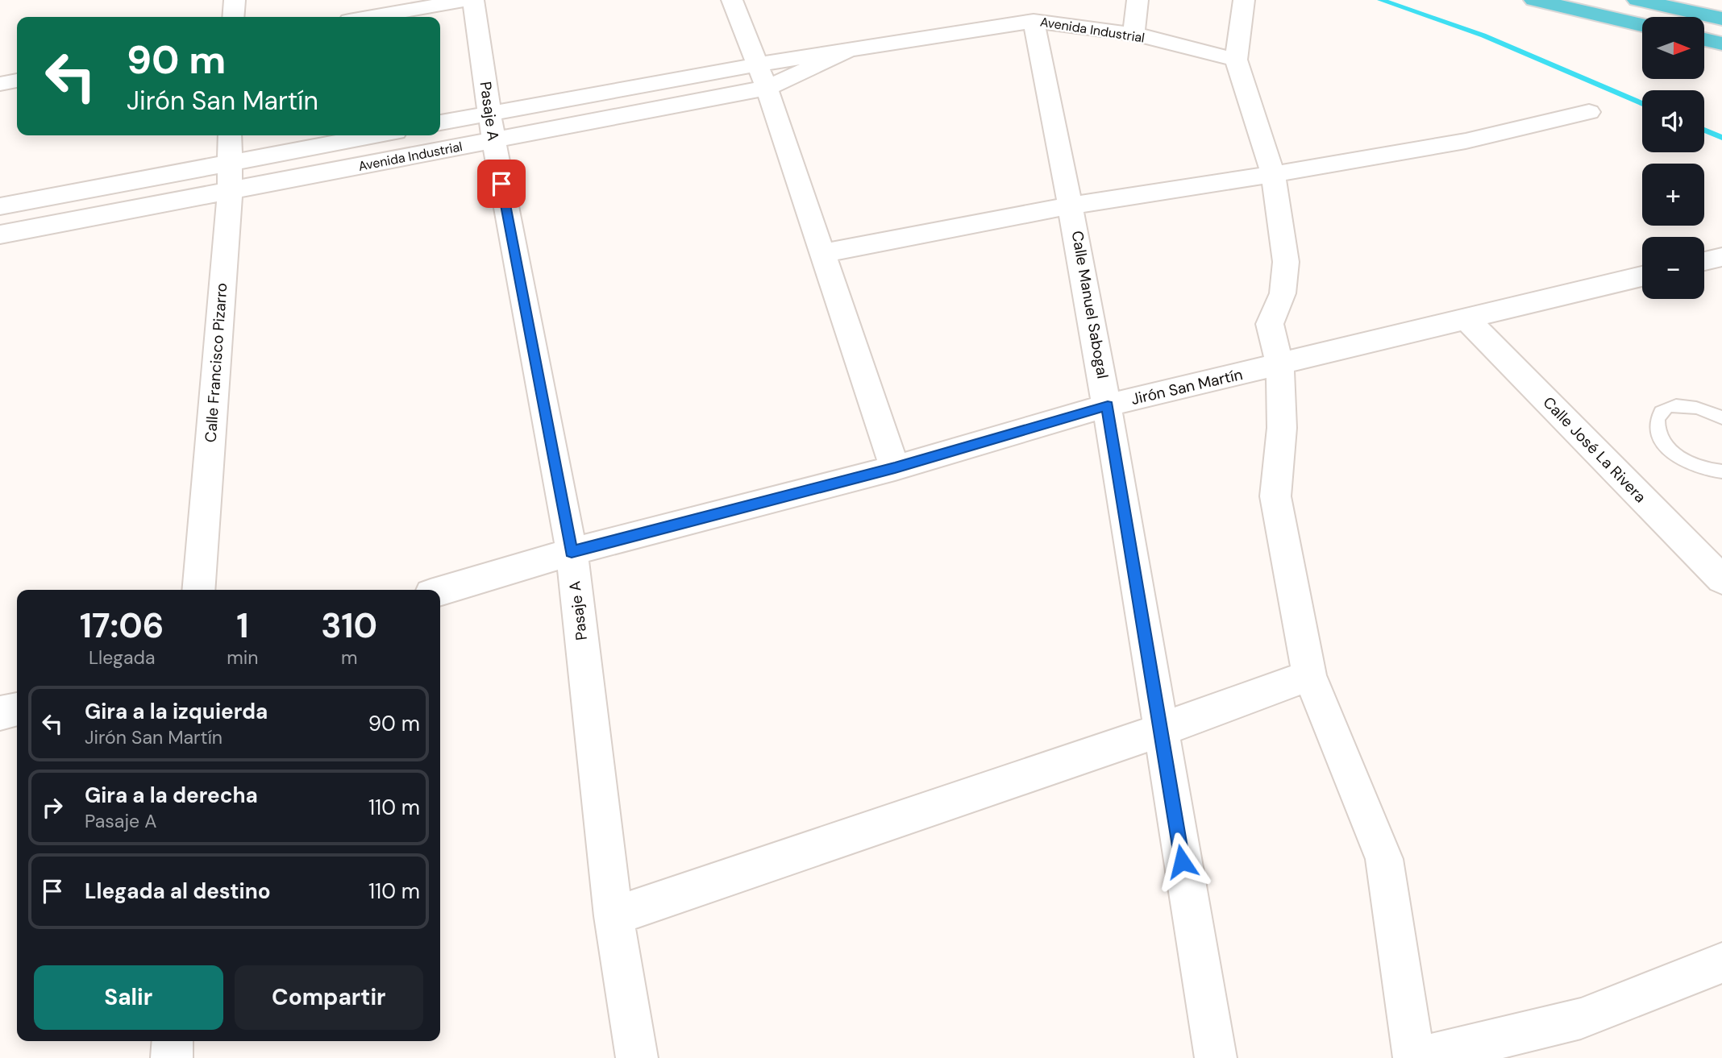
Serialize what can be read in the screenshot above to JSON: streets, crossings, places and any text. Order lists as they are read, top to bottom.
{
  "streets": {
    "street": [
      "Avenida Industrial",
      "Pasaje A",
      "Calle Manuel Sabogal",
      "Calle Francisco Pizarro",
      "Jirón San Martín",
      "Calle José La Rivera"
    ]
  },
  "crossings": [
    ["Avenida Industrial", "Pasaje A"],
    ["Avenida Industrial", "Calle Manuel Sabogal"],
    ["Avenida Industrial", "Calle Francisco Pizarro"],
    ["Pasaje A", "Jirón San Martín"],
    ["Calle Manuel Sabogal", "Jirón San Martín"],
    ["Jirón San Martín", "Calle José La Rivera"]
  ],
  "north": "right",
  "page": {
    "map_buttons": ["+", "−"],
    "turn": ["90 m", "Jirón San Martín"],
    "eta": [
      "17:06",
      "Llegada",
      "1",
      "min",
      "310",
      "m"
    ],
    "list": [
      {
        "name": "Gira a la izquierda",
        "note": "Jirón San Martín",
        "value": "90 m"
      },
      {
        "name": "Gira a la derecha",
        "note": "Pasaje A",
        "value": "110 m"
      },
      {
        "name": "Llegada al destino",
        "value": "110 m"
      }
    ],
    "buttons": ["Salir", "Compartir"]
  }
}
